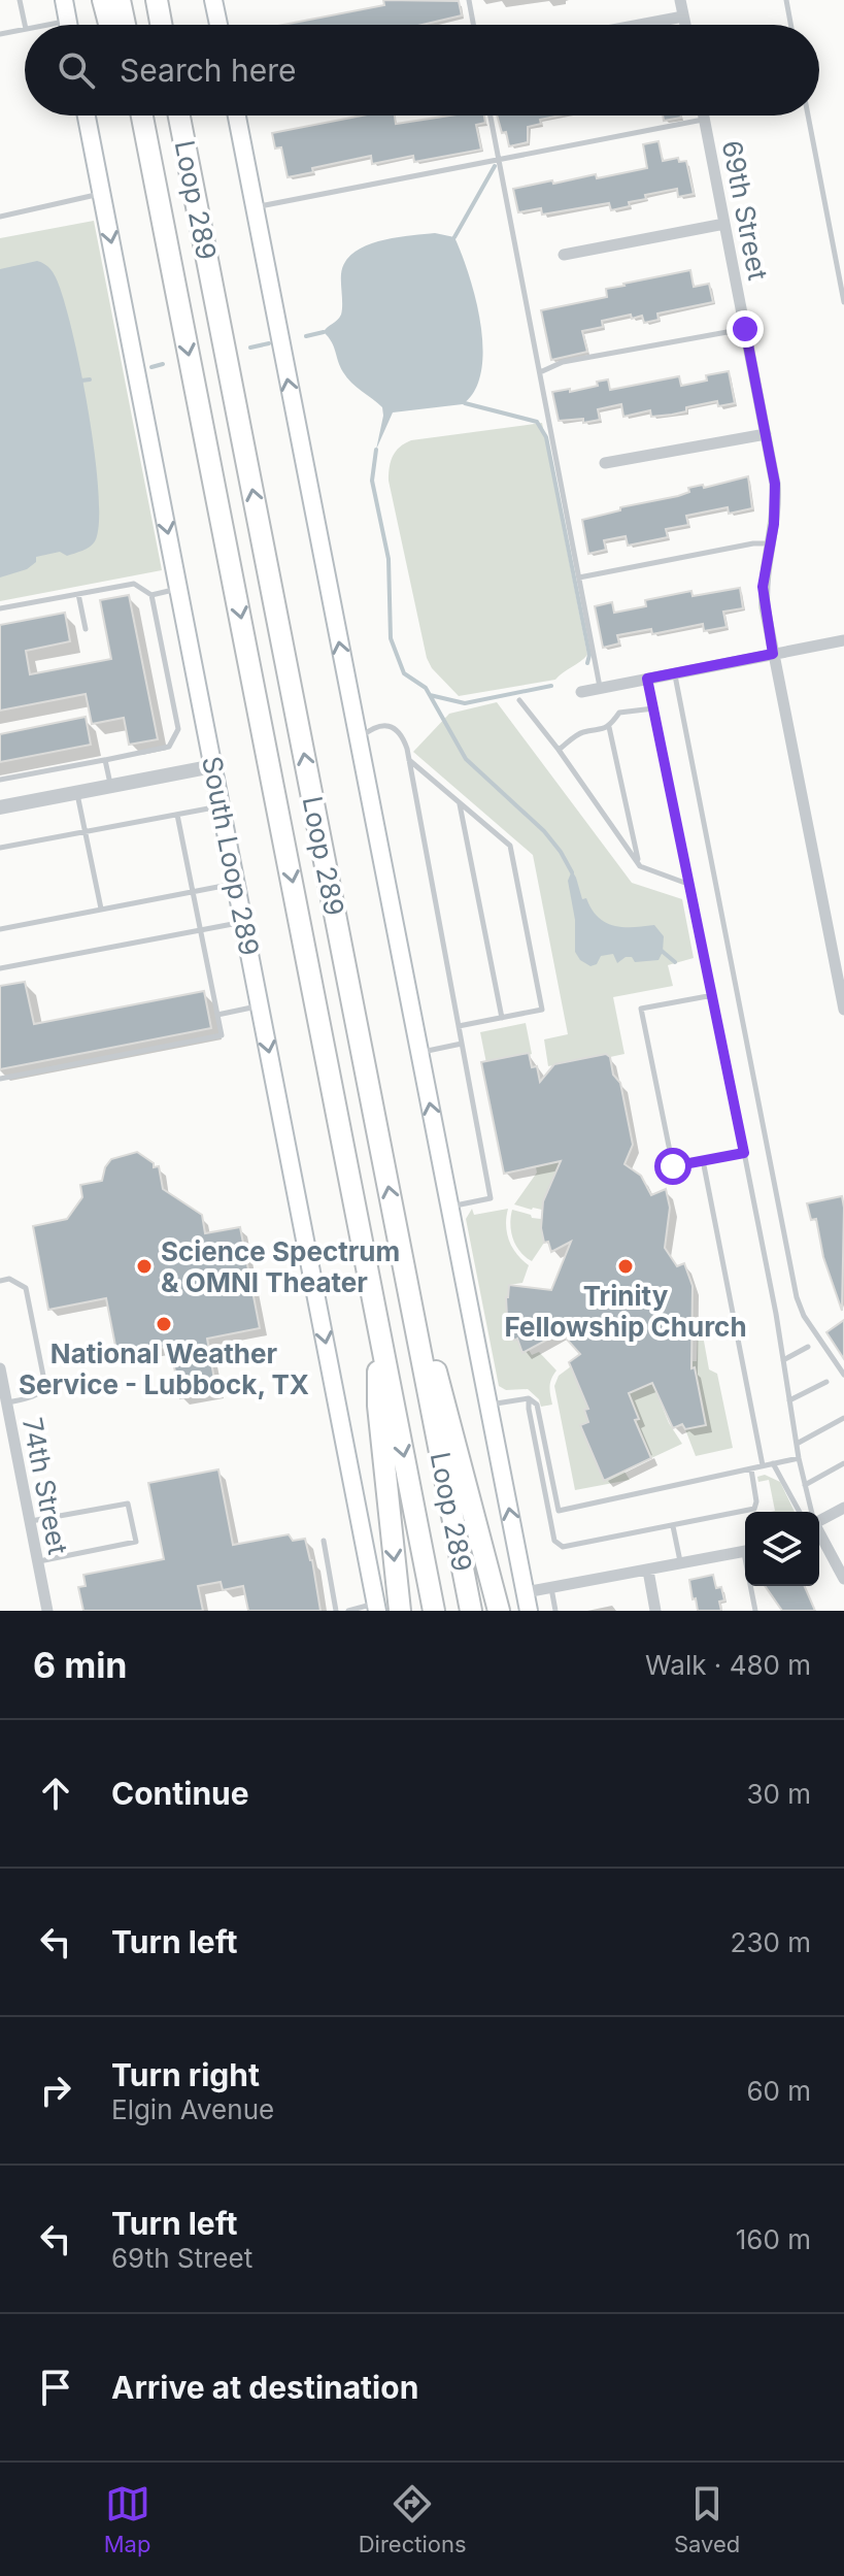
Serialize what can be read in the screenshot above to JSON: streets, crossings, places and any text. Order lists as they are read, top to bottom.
{
  "streets": {
    "highway": ["Loop 289"],
    "main road": ["South Loop 289"],
    "street": ["69th Street", "74th Street"]
  },
  "places": ["Science Spectrum & OMNI Theater", "Trinity Fellowship Church", "National Weather Service - Lubbock, TX"],
  "page": {
    "search": "Search here",
    "heading": ["6 min", "Walk · 480 m"],
    "list": [
      ["Continue", "30 m"],
      ["Turn left", "230 m"],
      ["Turn right", "Elgin Avenue", "60 m"],
      ["Turn left", "69th Street", "160 m"],
      "Arrive at destination"
    ],
    "nav": ["Map", "Directions", "Saved"]
  }
}
